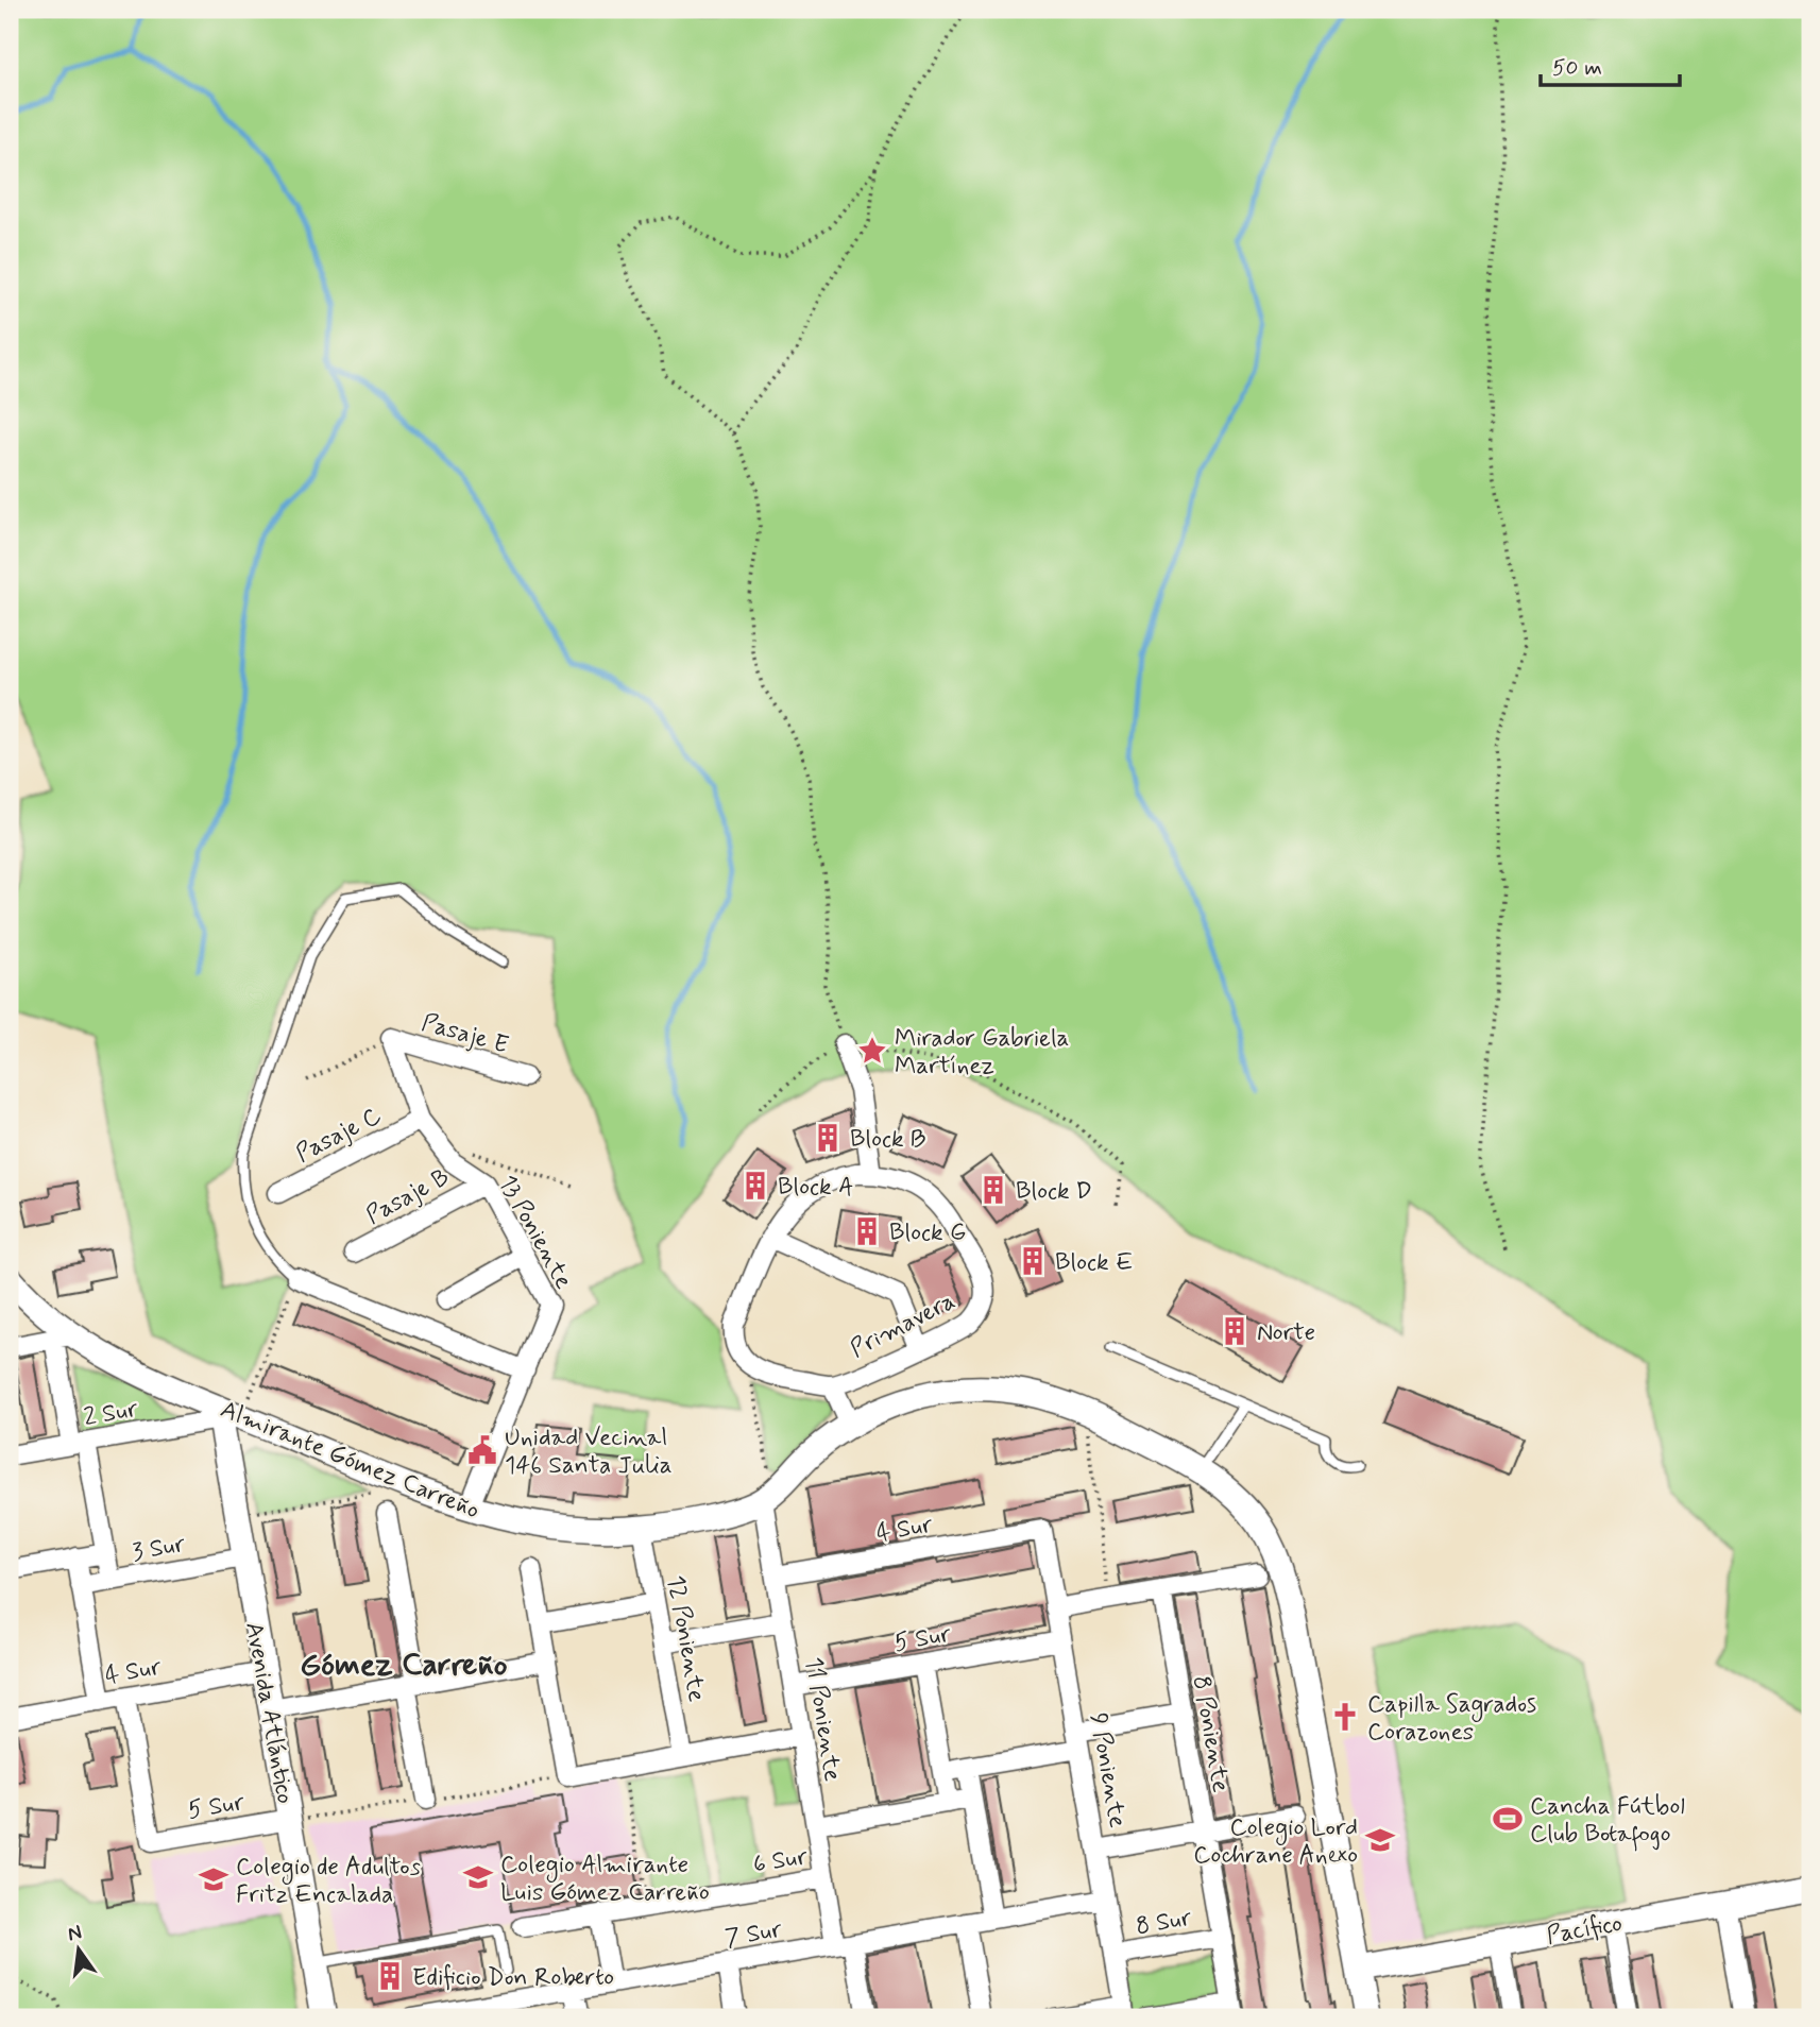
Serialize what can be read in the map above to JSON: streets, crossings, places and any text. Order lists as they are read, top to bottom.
{
  "streets": {
    "street": [
      "Pasaje E",
      "Pasaje C",
      "Pasaje B",
      "13 Poniente",
      "Primavera",
      "2 Sur",
      "Almirante Gómez Carreño",
      "4 Sur",
      "3 Sur",
      "5 Sur",
      "12 Poniente",
      "Avenida Atlántico",
      "11 Poniente",
      "8 Poniente",
      "9 Poniente",
      "6 Sur",
      "8 Sur",
      "Pacífico",
      "7 Sur"
    ]
  },
  "crossings": [
    ["Pasaje E", "13 Poniente"],
    ["Pasaje C", "13 Poniente"],
    ["Pasaje B", "13 Poniente"],
    ["13 Poniente", "Almirante Gómez Carreño"],
    ["Primavera", "Almirante Gómez Carreño"],
    ["2 Sur", "Almirante Gómez Carreño"],
    ["2 Sur", "Avenida Atlántico"],
    ["Almirante Gómez Carreño", "12 Poniente"],
    ["Almirante Gómez Carreño", "Avenida Atlántico"],
    ["Almirante Gómez Carreño", "11 Poniente"],
    ["Almirante Gómez Carreño", "Pacífico"],
    ["4 Sur", "5 Sur"],
    ["4 Sur", "Avenida Atlántico"],
    ["4 Sur", "11 Poniente"],
    ["4 Sur", "9 Poniente"],
    ["3 Sur", "Avenida Atlántico"],
    ["5 Sur", "Avenida Atlántico"],
    ["5 Sur", "11 Poniente"],
    ["5 Sur", "9 Poniente"],
    ["11 Poniente", "6 Sur"],
    ["11 Poniente", "7 Sur"],
    ["8 Poniente", "8 Sur"],
    ["9 Poniente", "8 Sur"],
    ["9 Poniente", "7 Sur"]
  ],
  "districts": ["Gómez Carreño"],
  "places": {
    "place": ["Mirador Gabriela Martínez"],
    "building": [
      "Block B",
      "Block A",
      "Block D",
      "Block G",
      "Block E",
      "Norte",
      "Edificio Don Roberto"
    ],
    "public building": ["Unidad Vecinal 146 Santa Julia"],
    "church": ["Capilla Sagrados Corazones"],
    "sports": ["Cancha Fútbol Club Botafogo"],
    "school or university": ["Colegio Lord Cochrane Anexo", "Colegio Almirante Luis Gómez Carreño", "Colegio de Adultos Fritz Encalada"]
  },
  "scale_bar": "50 m",
  "north": "top"
}
